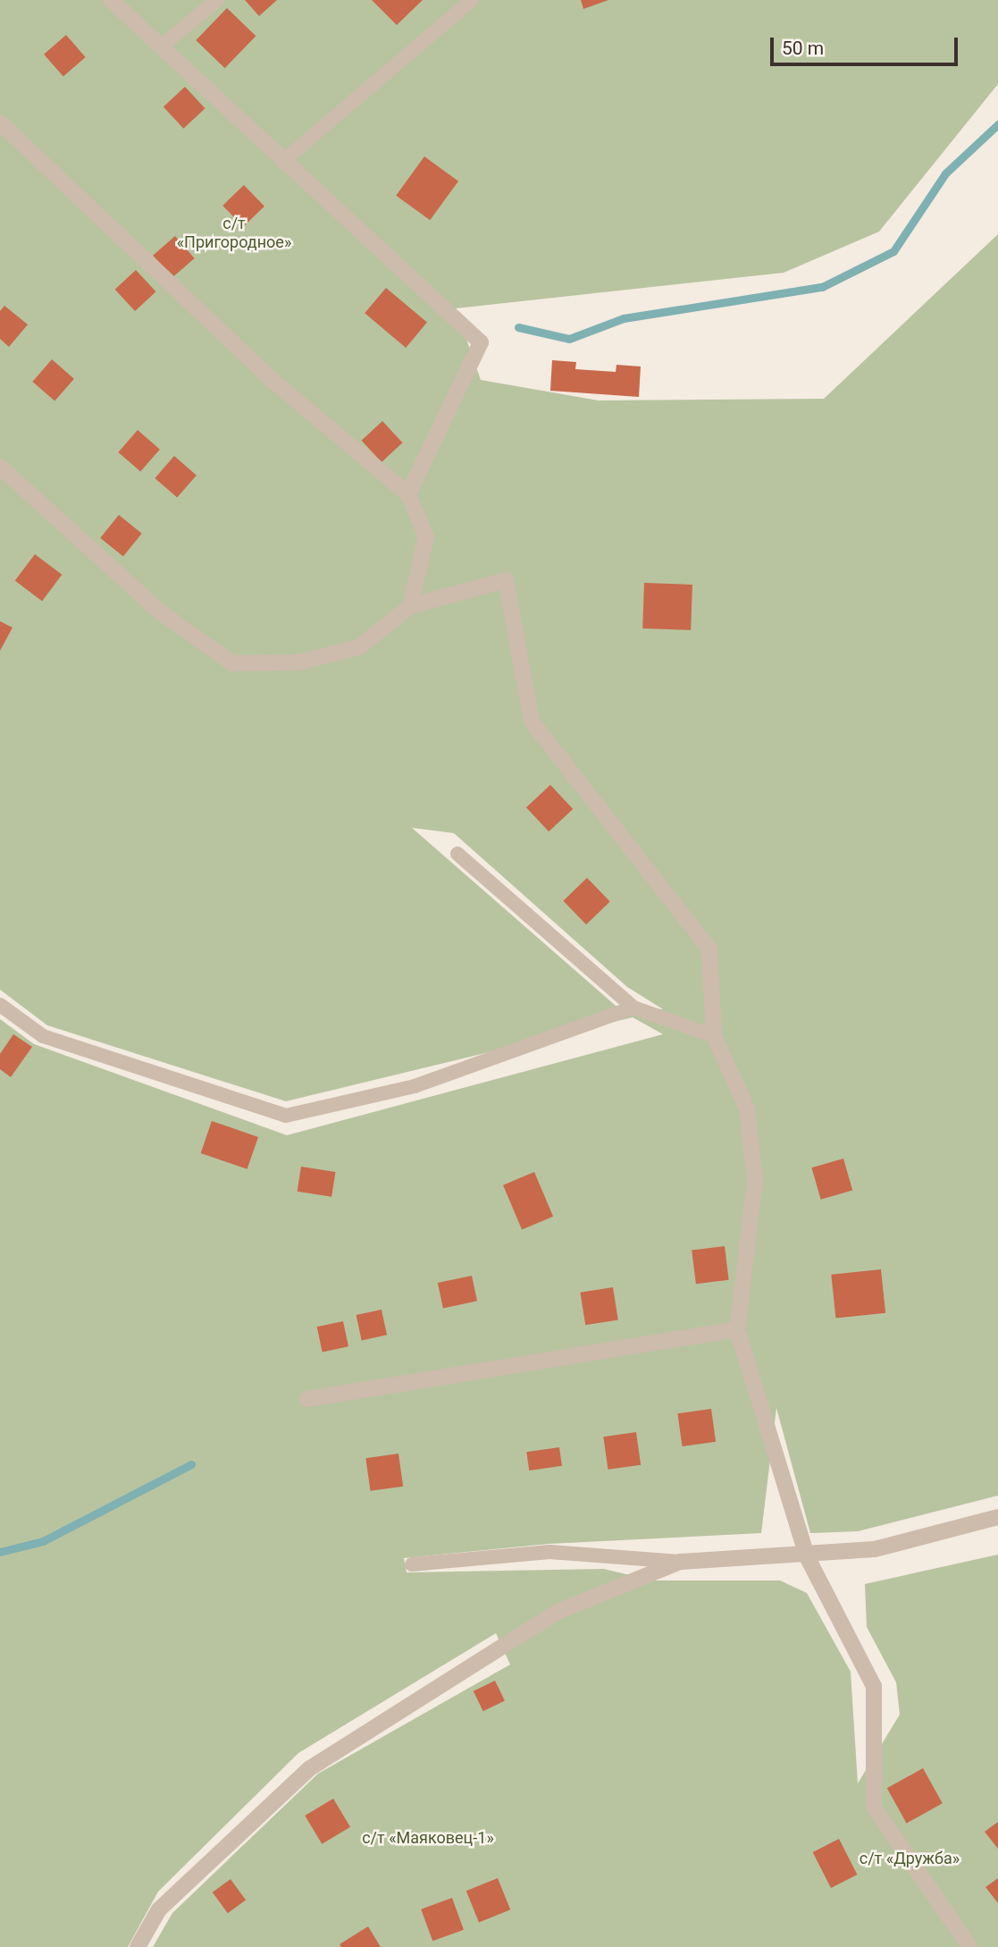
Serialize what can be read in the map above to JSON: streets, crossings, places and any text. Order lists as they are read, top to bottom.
{
  "parks": ["с/т «Пригородное»", "с/т «Маяковец-1»", "с/т «Дружба»"],
  "scale_bar": "50 m"
}
